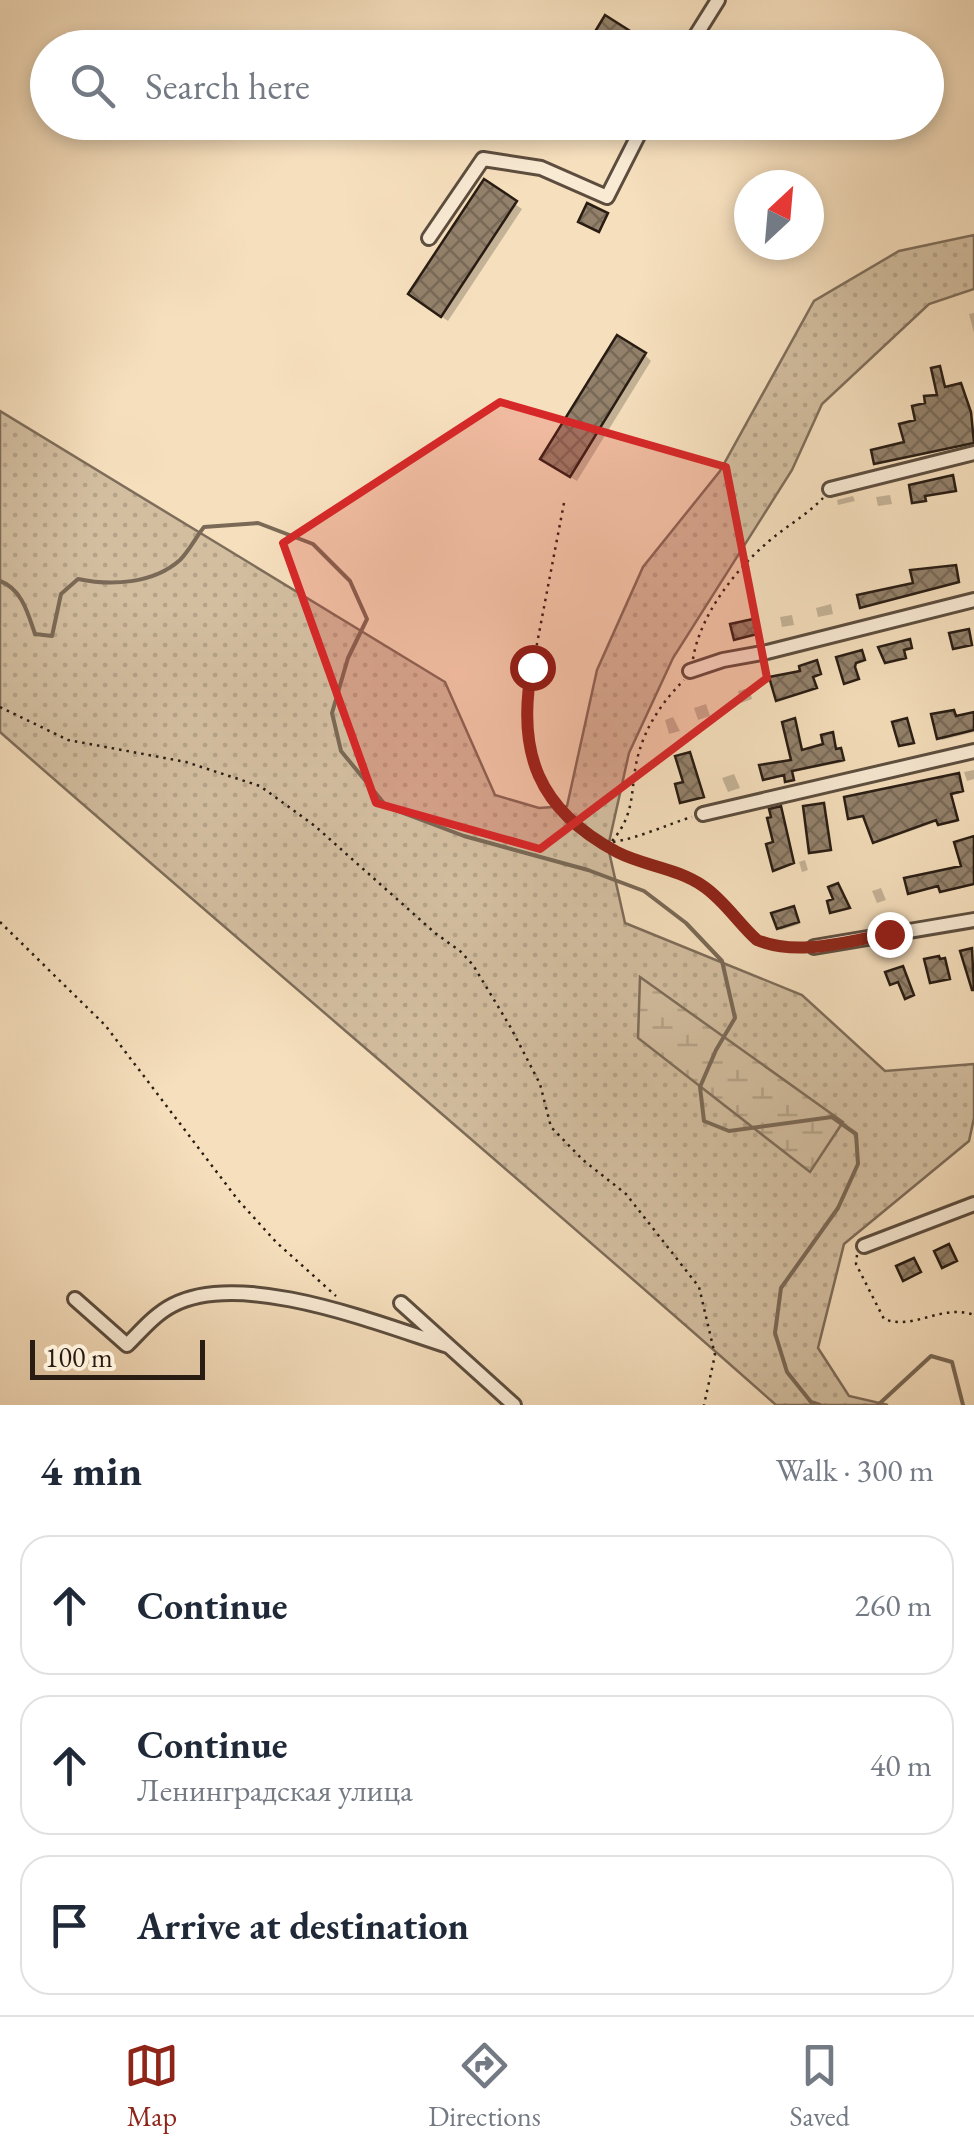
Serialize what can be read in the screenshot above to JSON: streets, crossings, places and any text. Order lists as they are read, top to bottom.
{
  "scale_bar": "100 m",
  "north": "top right",
  "page": {
    "search": "Search here",
    "scale": "100 m",
    "heading": ["4 min", "Walk · 300 m"],
    "list": [
      ["Continue", "260 m"],
      ["Continue", "Ленинградская улица", "40 m"],
      "Arrive at destination"
    ],
    "nav": ["Map", "Directions", "Saved"]
  }
}
